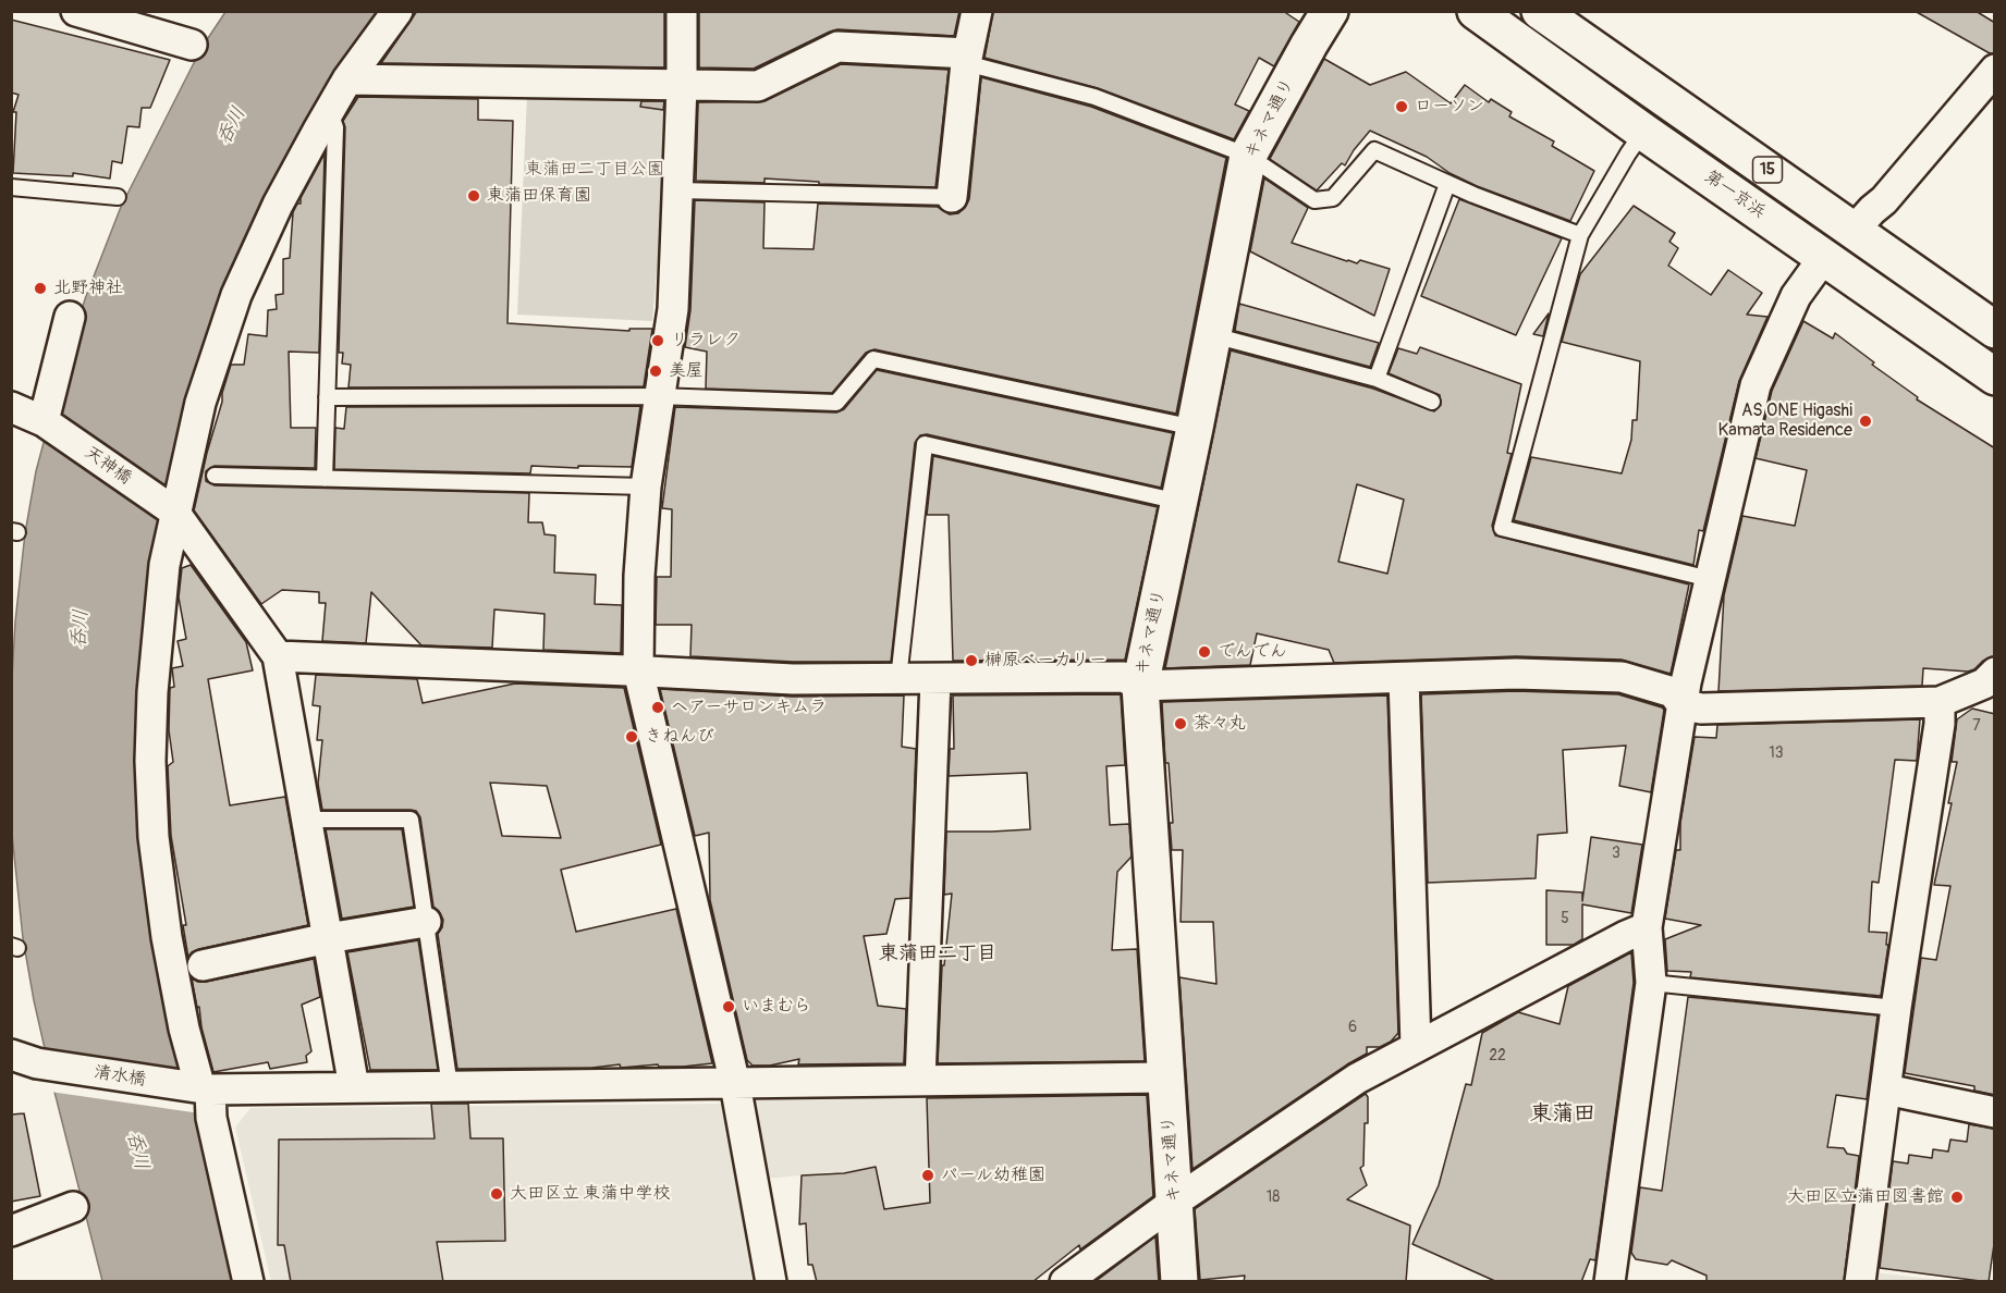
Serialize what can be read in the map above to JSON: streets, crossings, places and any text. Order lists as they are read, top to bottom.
{
  "streets": {
    "main road": ["キネマ通り", "15", "第一京浜"],
    "street": ["天神橋", "清水橋"]
  },
  "crossings": [
    ["キネマ通り", "清水橋"]
  ],
  "districts": ["東蒲田二丁目", "東蒲田"],
  "water": ["呑川"],
  "parks": ["東蒲田二丁目公園"],
  "places": [
    "ローソン",
    "東蒲田保育園",
    "北野神社",
    "リラレク",
    "美屋",
    "AS ONE Higashi Kamata Residence",
    "でんでん",
    "榊原ベーカリー",
    "ヘアーサロンキムラ",
    "茶々丸",
    "きねんび",
    "いまむら",
    "パール幼稚園",
    "大田区立 東蒲中学校",
    "大田区立蒲田図書館"
  ],
  "house_numbers": [
    "7",
    "13",
    "3",
    "5",
    "6",
    "22",
    "18"
  ]
}
